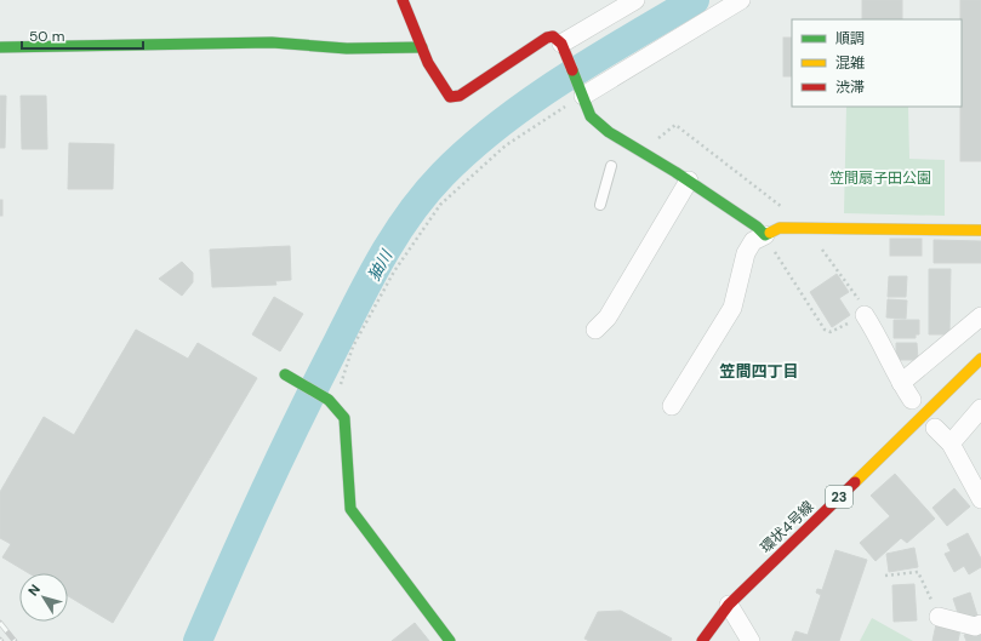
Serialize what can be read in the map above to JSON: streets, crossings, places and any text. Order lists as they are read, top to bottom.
{
  "streets": {
    "street": ["23", "環状4号線"]
  },
  "districts": ["笠間四丁目"],
  "water": ["㹨川"],
  "parks": ["笠間扇子田公園"],
  "legend": ["順調", "混雑", "渋滞"],
  "scale_bar": "50 m",
  "north": "top left"
}
